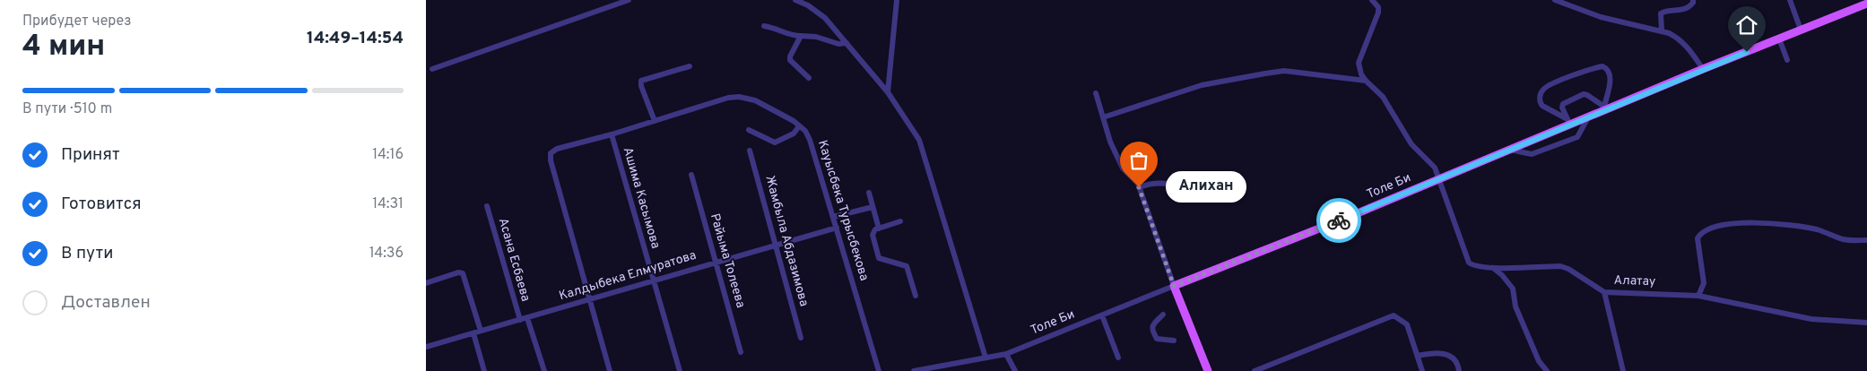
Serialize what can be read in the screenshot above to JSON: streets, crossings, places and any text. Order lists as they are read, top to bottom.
{
  "streets": {
    "main road": ["Толе Би"],
    "street": [
      "Ашима Касымова",
      "Кауысбека Турысбекова",
      "Жамбыла Абдазимова",
      "Асана Есбаева",
      "Райыма Толеева",
      "Калдыбека Елмуратова",
      "Алатау"
    ]
  },
  "crossings": [
    ["Толе Би", "Алатау"],
    ["Ашима Касымова", "Кауысбека Турысбекова"],
    ["Ашима Касымова", "Калдыбека Елмуратова"],
    ["Кауысбека Турысбекова", "Калдыбека Елмуратова"],
    ["Жамбыла Абдазимова", "Калдыбека Елмуратова"],
    ["Асана Есбаева", "Калдыбека Елмуратова"],
    ["Райыма Толеева", "Калдыбека Елмуратова"]
  ],
  "places": ["Алихан"],
  "page": {
    "heading": ["4 мин", "Прибудет через", "14:49–14:54"],
    "bar": "В пути · 510 m",
    "list": [
      ["Принят", "14:16"],
      ["Готовится", "14:31"],
      ["В пути", "14:36"],
      "Доставлен"
    ],
    "bubble": "Алихан"
  }
}
